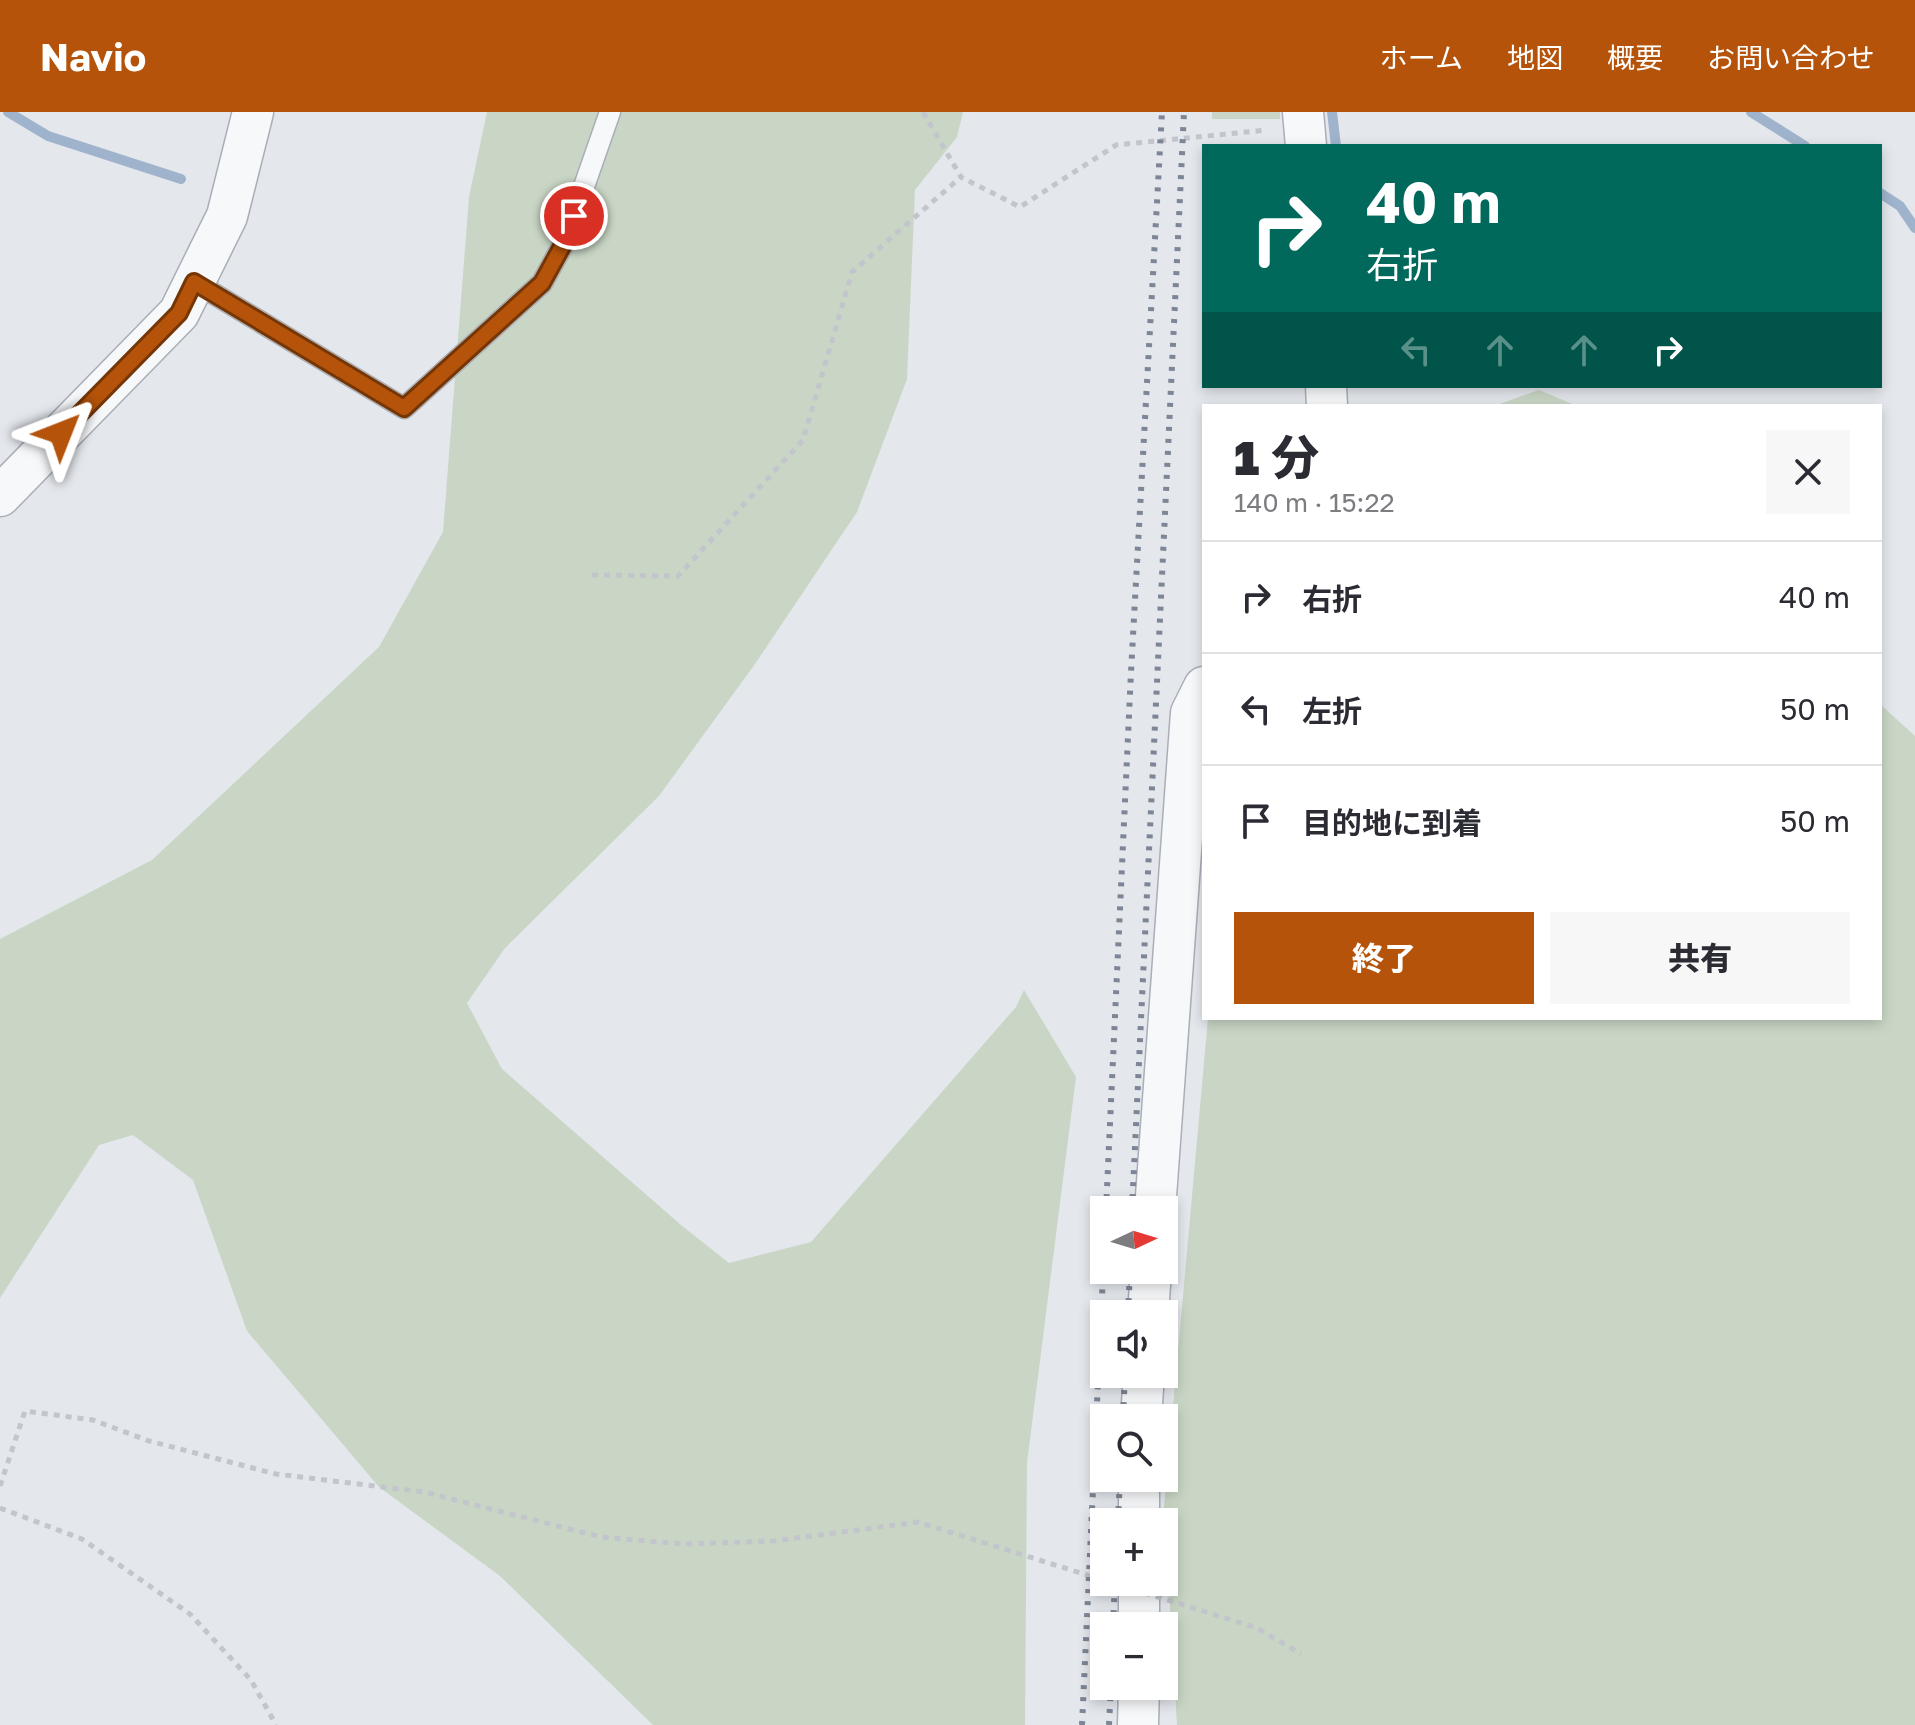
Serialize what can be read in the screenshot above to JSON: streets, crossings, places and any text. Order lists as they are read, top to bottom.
{
  "north": "right",
  "page": {
    "header": "Navio",
    "nav": [
      "ホーム",
      "地図",
      "概要",
      "お問い合わせ"
    ],
    "turn": ["40 m", "右折"],
    "heading": ["1 分", "140 m · 15:22"],
    "list": [
      {
        "name": "右折",
        "value": "40 m"
      },
      {
        "name": "左折",
        "value": "50 m"
      },
      {
        "name": "目的地に到着",
        "value": "50 m"
      }
    ],
    "buttons": ["終了", "共有"],
    "map_buttons": ["+", "−"]
  }
}
